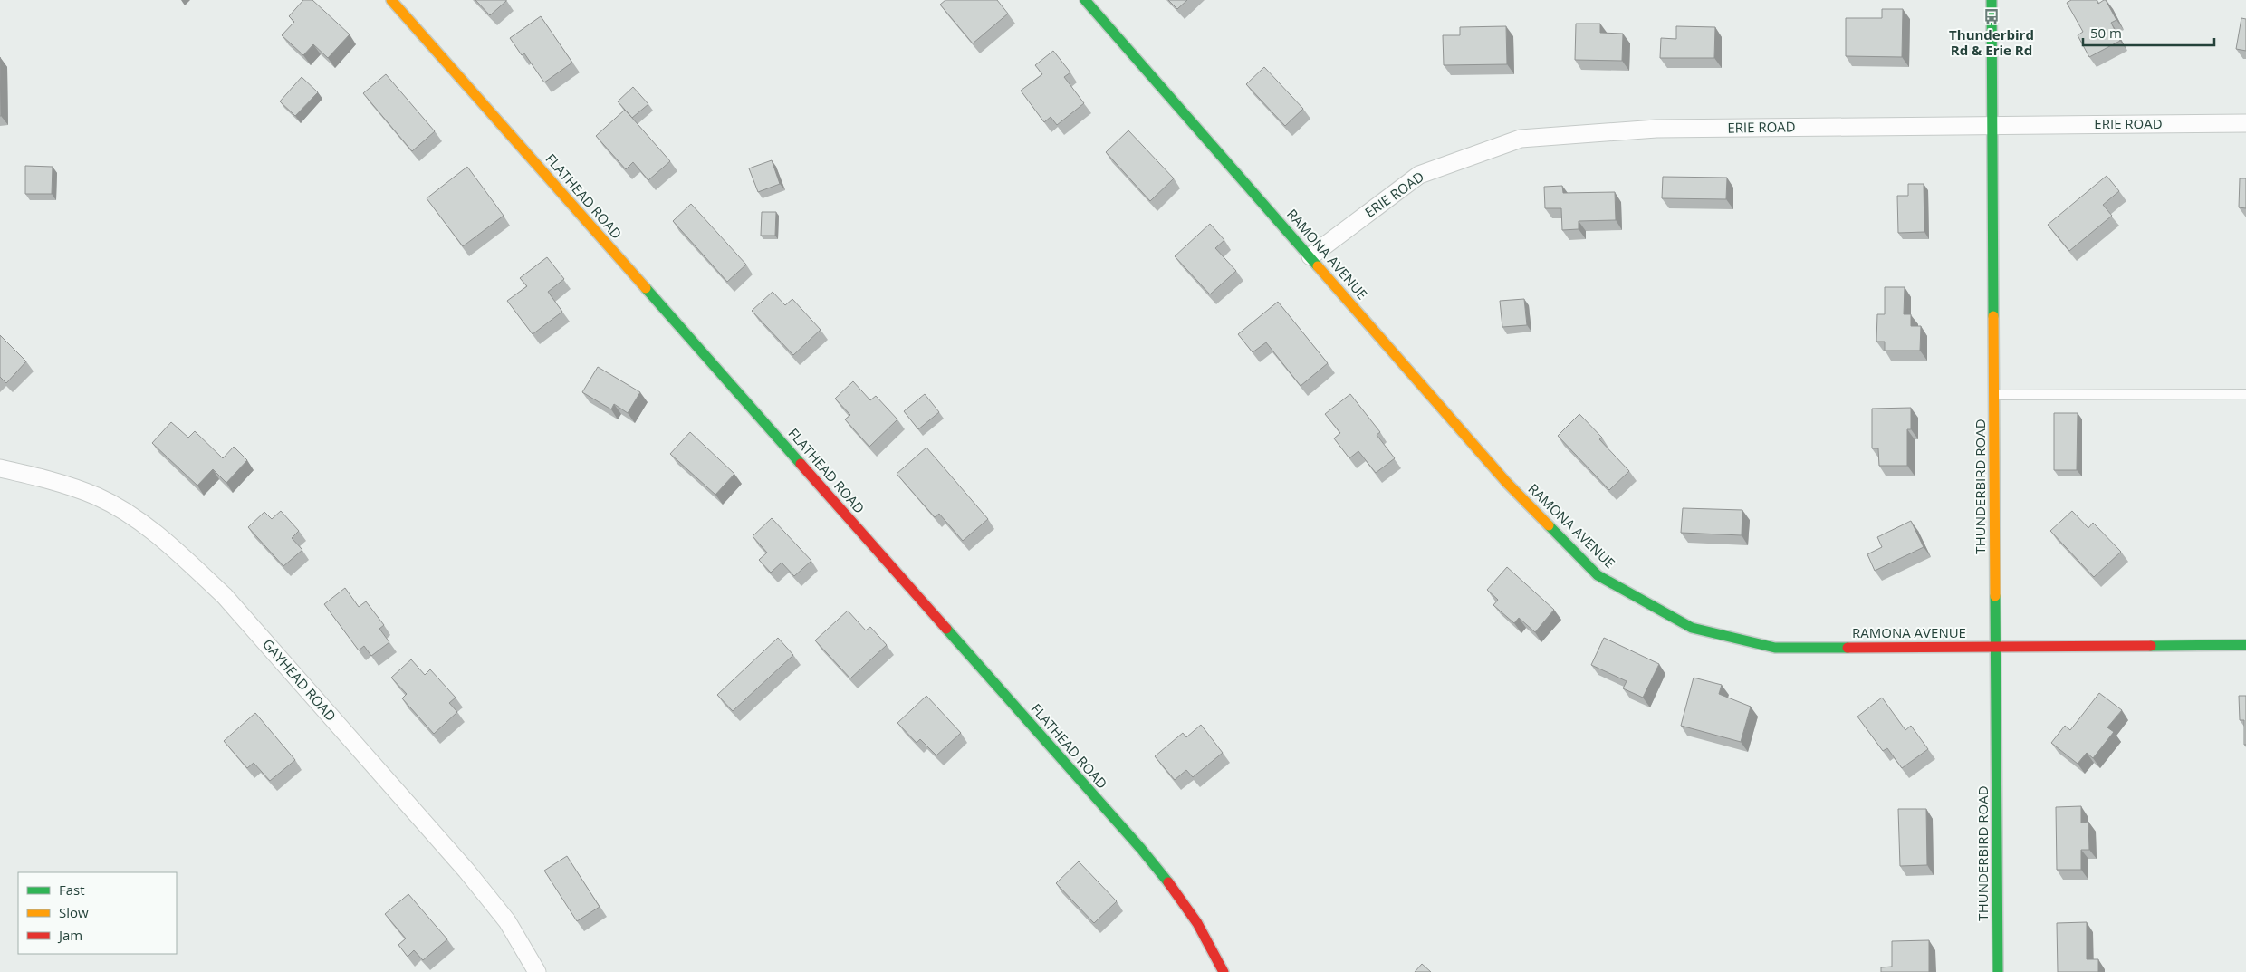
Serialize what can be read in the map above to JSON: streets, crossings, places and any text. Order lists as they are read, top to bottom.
{
  "streets": {
    "street": [
      "ERIE ROAD",
      "FLATHEAD ROAD",
      "RAMONA AVENUE",
      "THUNDERBIRD ROAD",
      "GAYHEAD ROAD"
    ]
  },
  "crossings": [
    ["ERIE ROAD", "RAMONA AVENUE"],
    ["ERIE ROAD", "THUNDERBIRD ROAD"],
    ["RAMONA AVENUE", "THUNDERBIRD ROAD"]
  ],
  "places": {
    "bus stop": ["Thunderbird Rd & Erie Rd"]
  },
  "legend": ["Fast", "Slow", "Jam"],
  "scale_bar": "50 m"
}
